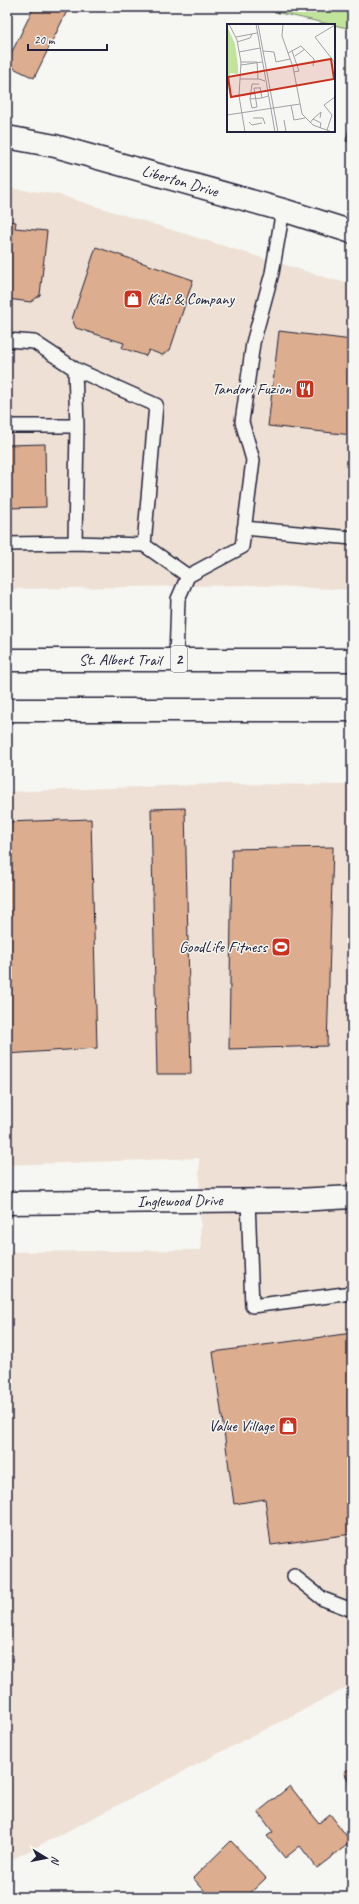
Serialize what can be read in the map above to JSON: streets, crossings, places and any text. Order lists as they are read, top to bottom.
{
  "streets": {
    "street": [
      "Liberton Drive",
      "2",
      "St. Albert Trail",
      "Inglewood Drive"
    ]
  },
  "places": {
    "shop": ["Kids & Company", "Value Village"],
    "restaurant": ["Tandori Fuzion"],
    "sports": ["GoodLife Fitness"]
  },
  "scale_bar": "20 m",
  "north": "right"
}
